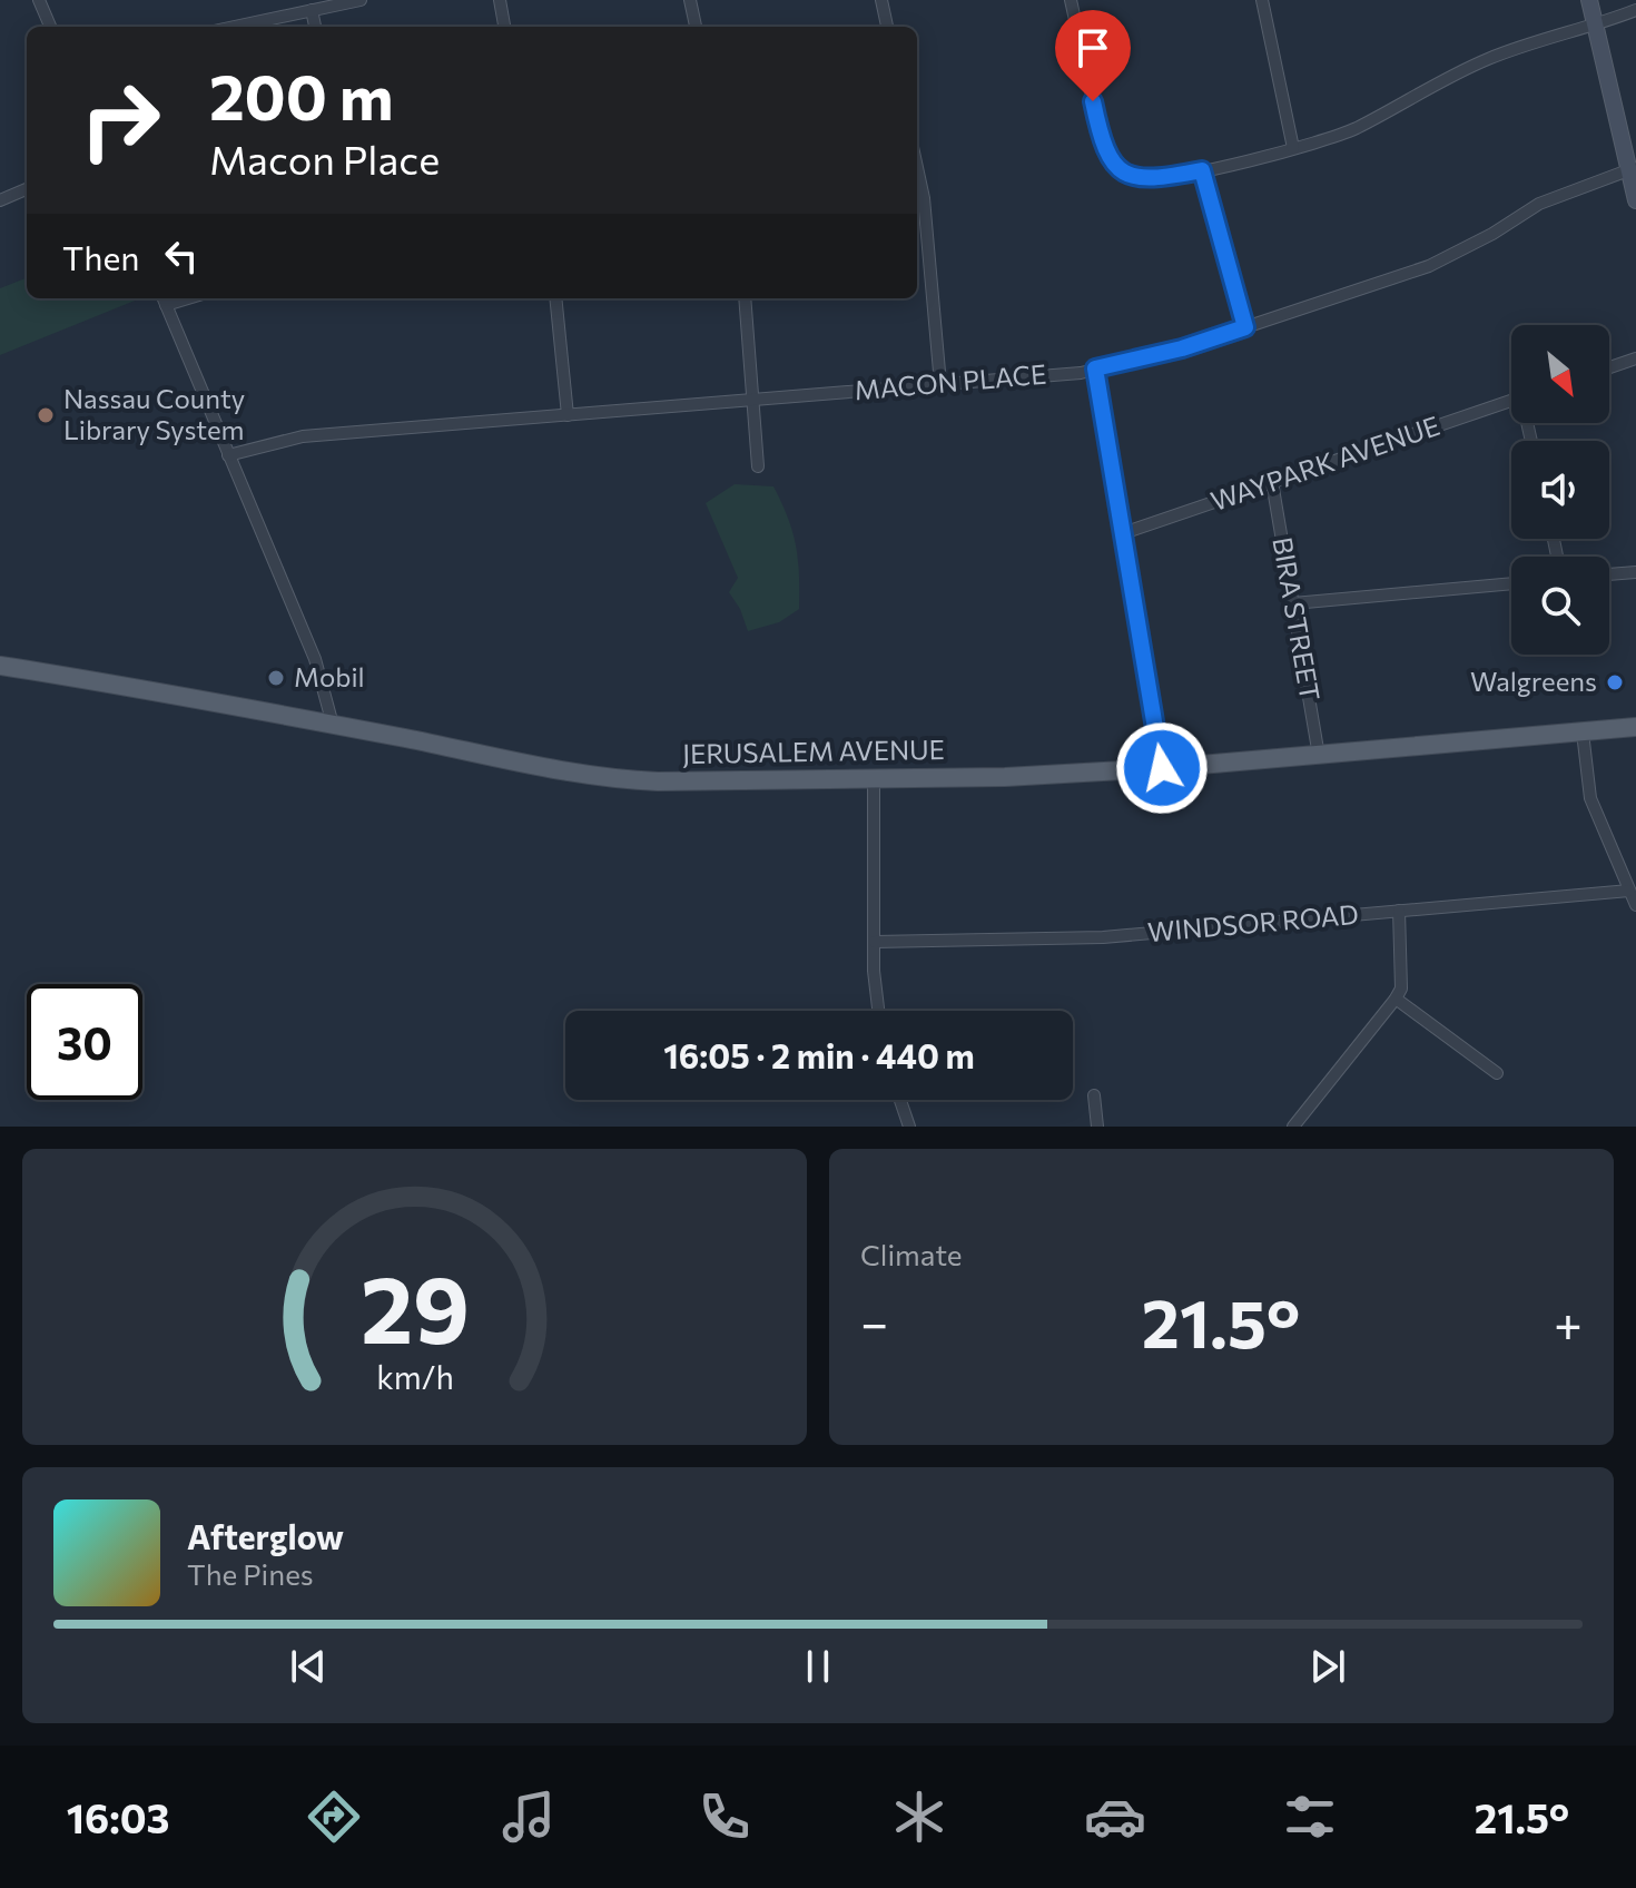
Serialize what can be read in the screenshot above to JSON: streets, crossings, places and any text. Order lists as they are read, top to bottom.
{
  "streets": {
    "main road": ["JERUSALEM AVENUE"],
    "street": [
      "MACON PLACE",
      "WAYPARK AVENUE",
      "BIRA STREET",
      "WINDSOR ROAD"
    ]
  },
  "crossings": [
    ["WAYPARK AVENUE", "BIRA STREET"],
    ["BIRA STREET", "JERUSALEM AVENUE"]
  ],
  "places": ["Nassau County Library System", "Mobil", "Walgreens"],
  "north": "bottom right",
  "page": {
    "turn": ["200 m", "Macon Place"],
    "then": "Then",
    "limit": "30",
    "trip": "16:05 · 2 min · 440 m",
    "tile": "Climate",
    "heat": ["−", "21.5°", "+"],
    "song": ["Afterglow", "The Pines"],
    "tabs": ["16:03", "21.5°"],
    "gauge": ["29", "km/h"]
  }
}
